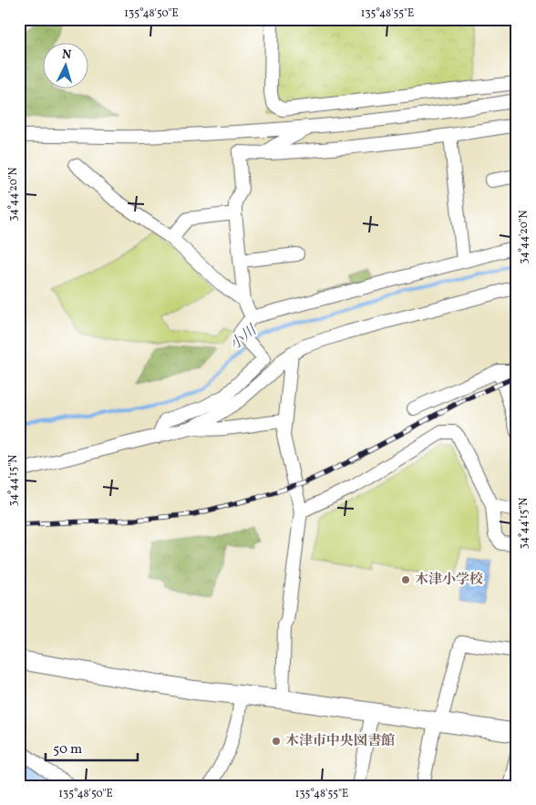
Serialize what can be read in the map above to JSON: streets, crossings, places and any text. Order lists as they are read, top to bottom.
{
  "water": ["小川"],
  "places": ["木津小学校", "木津市中央図書館"],
  "scale_bar": "50 m",
  "north": "top",
  "coordinates": [
    "135°48'50\"E",
    "135°48'55\"E",
    "34°44'20\"N",
    "34°44'15\"N"
  ]
}
